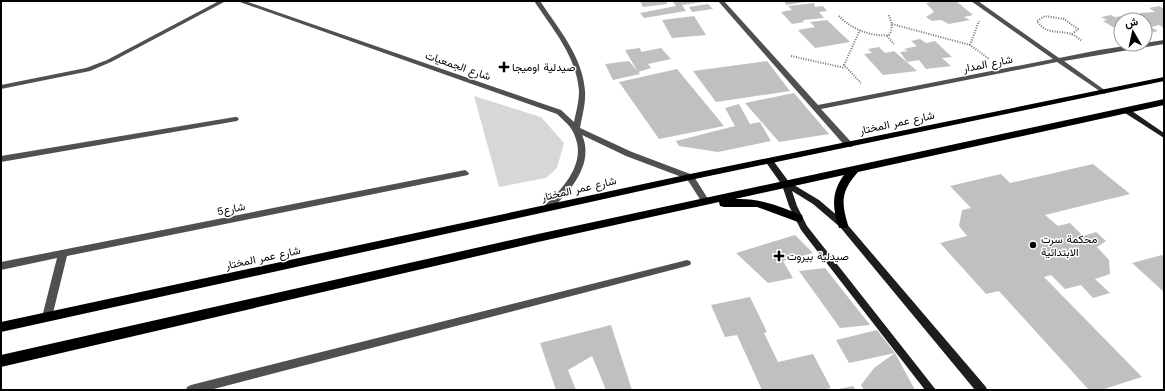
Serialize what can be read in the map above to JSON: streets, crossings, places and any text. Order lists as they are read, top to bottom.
{
  "streets": {
    "main road": ["شارع عمر المختار"],
    "street": ["شارع المدار", "شارع الجمعيات", "شارع5"]
  },
  "places": {
    "health": ["صيدلية اوميجا", "صيدلية بيروت"],
    "other": ["محكمة سرت الابتدائية"]
  },
  "north": "top"
}
